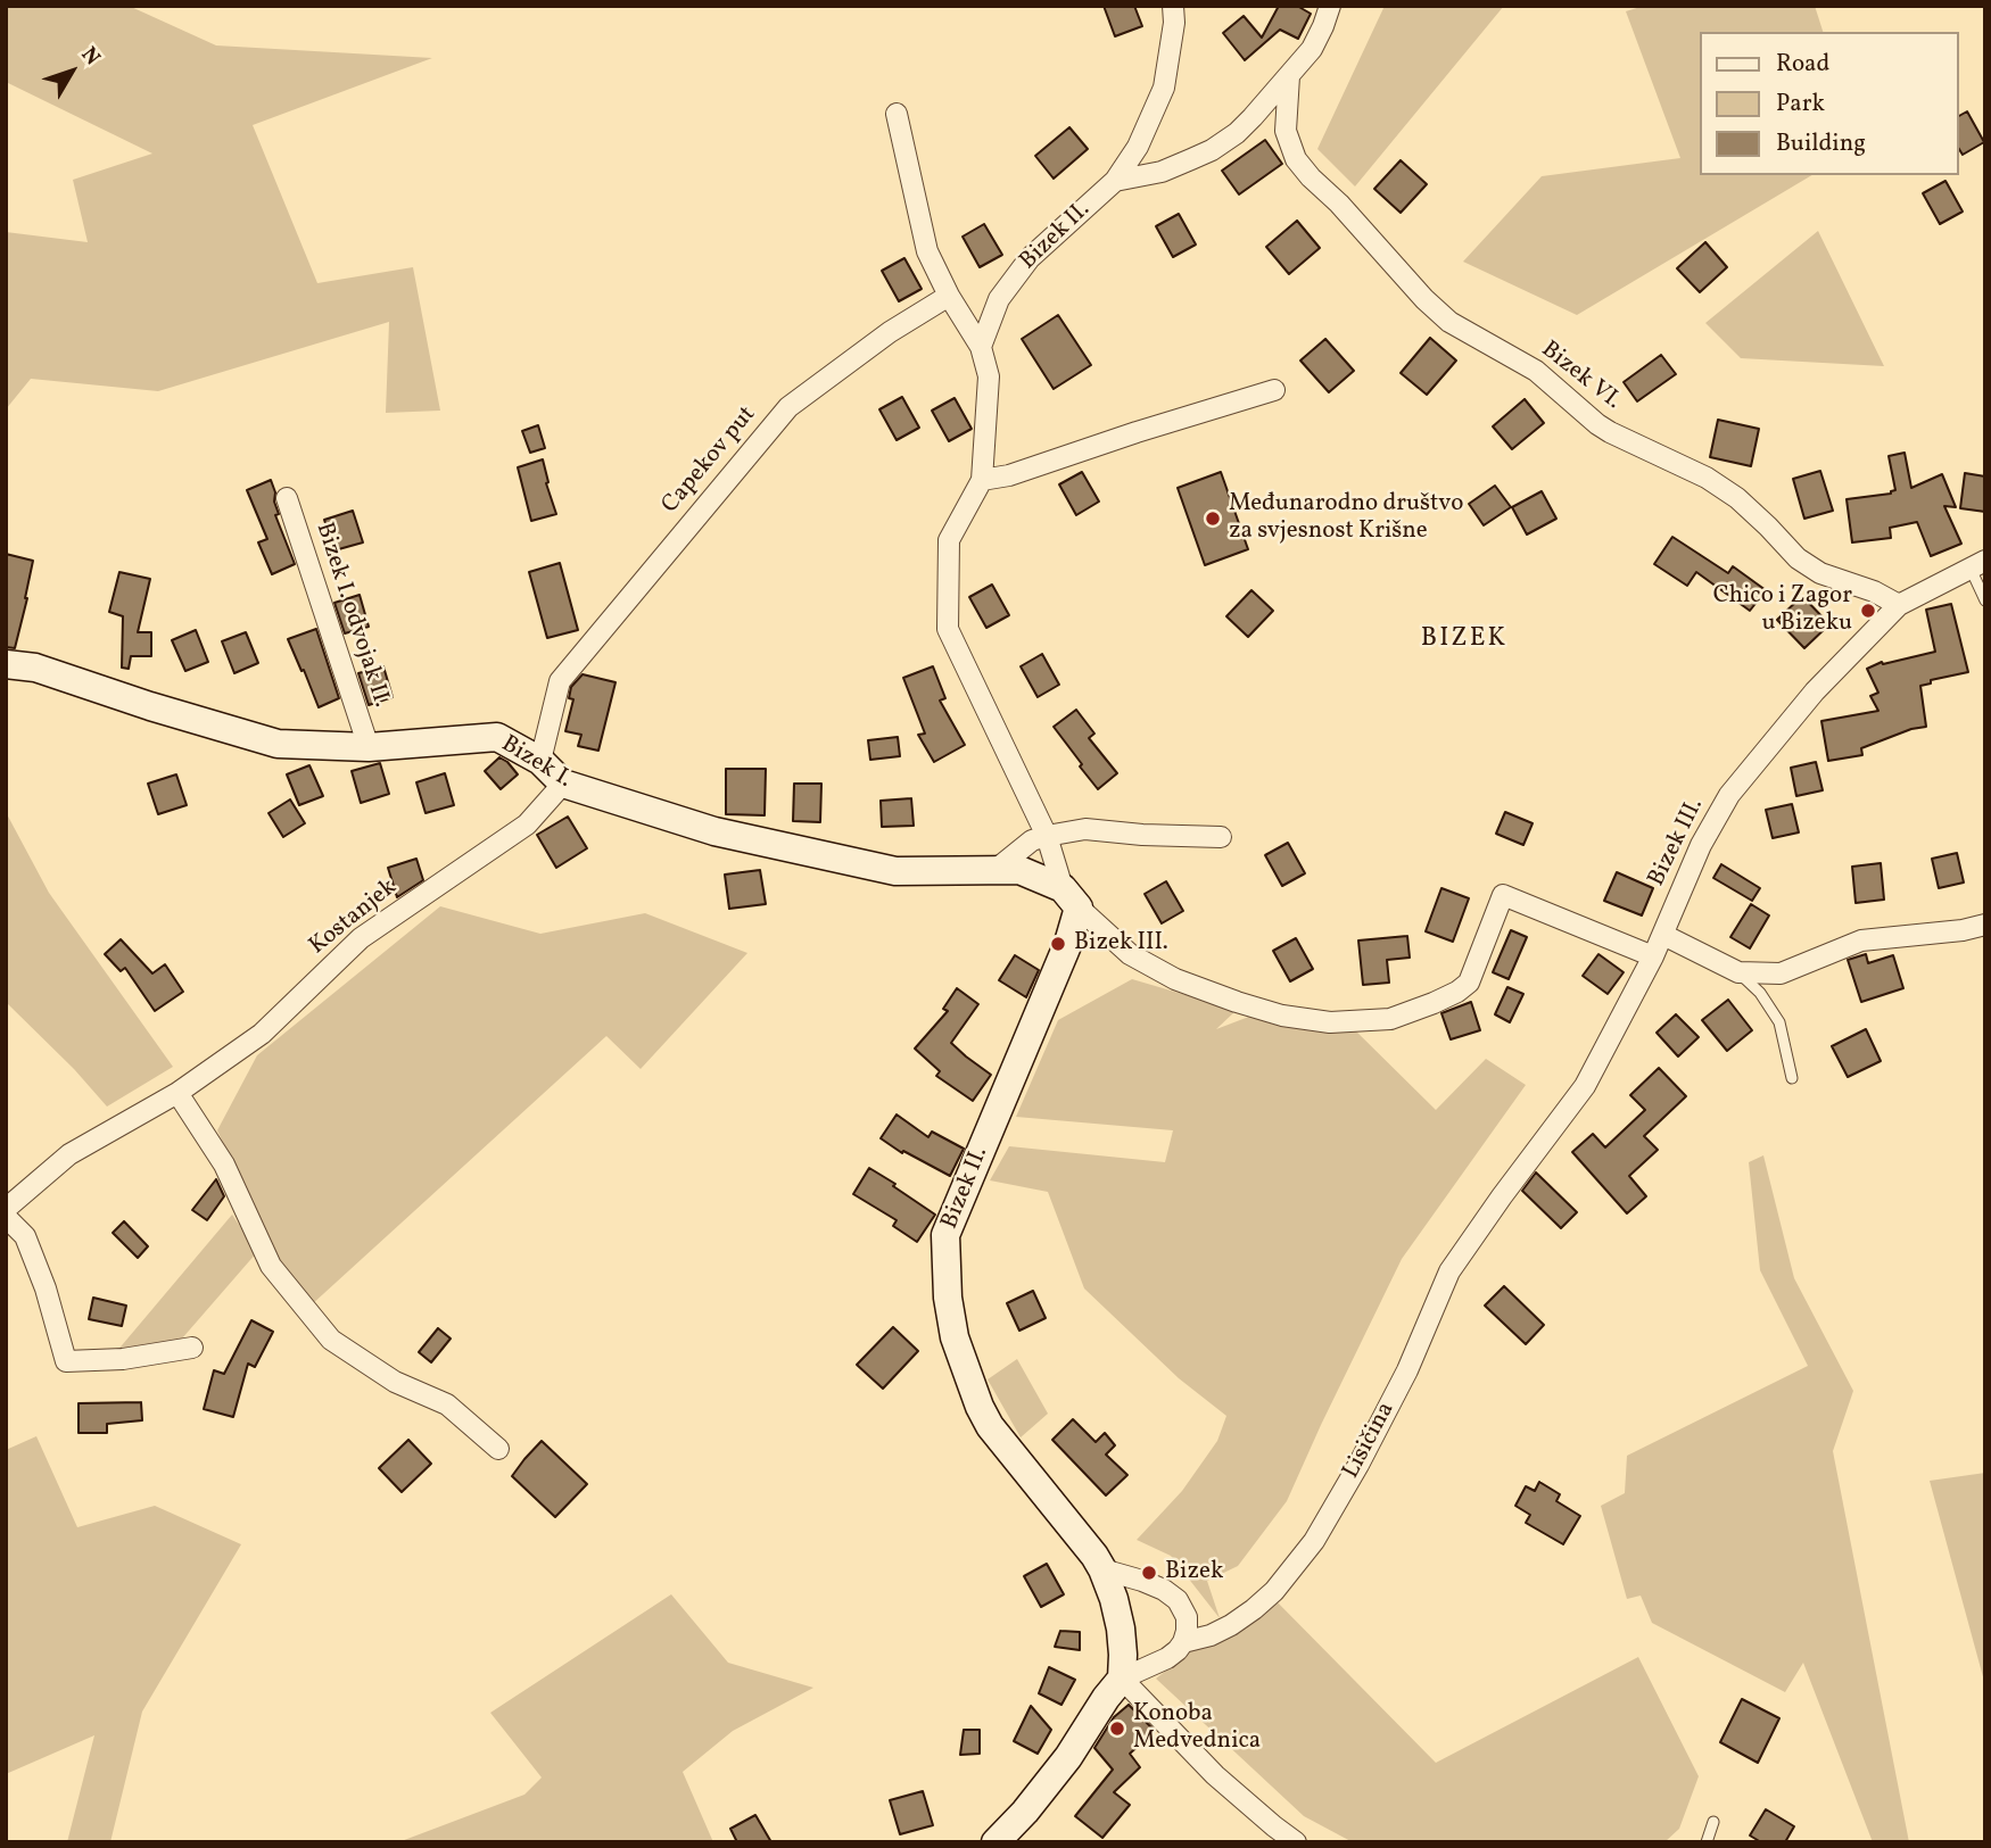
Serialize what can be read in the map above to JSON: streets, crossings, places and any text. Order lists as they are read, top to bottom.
{
  "streets": {
    "street": [
      "Bizek II.",
      "Bizek VI.",
      "Capekov put",
      "Bizek I. odvojak II.",
      "Bizek I.",
      "Bizek III.",
      "Kostanjek",
      "Lisičina"
    ]
  },
  "crossings": [
    ["Bizek II.", "Bizek I."],
    ["Bizek II.", "Lisičina"],
    ["Bizek VI.", "Bizek III."],
    ["Capekov put", "Bizek I."],
    ["Bizek I. odvojak II.", "Bizek I."],
    ["Bizek I.", "Kostanjek"],
    ["Bizek III.", "Lisičina"]
  ],
  "districts": ["BIZEK"],
  "places": [
    "Međunarodno društvo za svjesnost Krišne",
    "Chico i Zagor u Bizeku",
    "Bizek III.",
    "Bizek",
    "Konoba Medvednica"
  ],
  "legend": ["Road", "Park", "Building"],
  "north": "top right"
}
